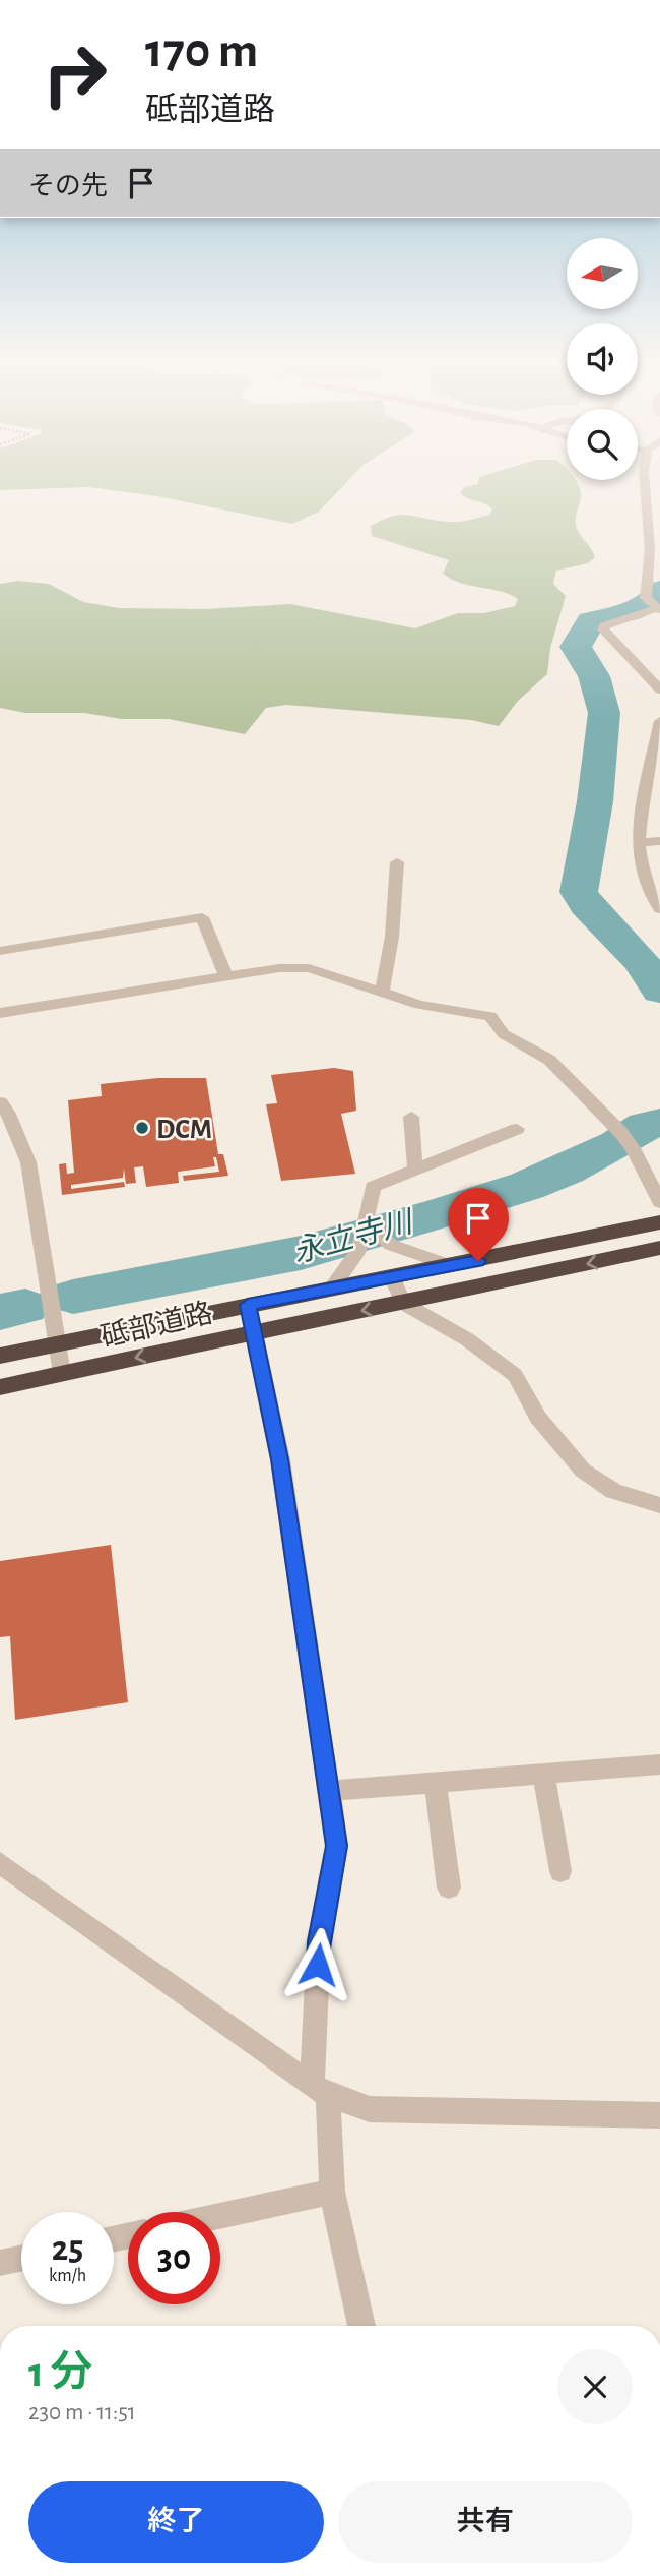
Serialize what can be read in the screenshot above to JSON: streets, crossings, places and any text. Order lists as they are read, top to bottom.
{
  "streets": {
    "highway": ["砥部道路"]
  },
  "water": ["永立寺川"],
  "places": ["DCM"],
  "north": "left",
  "page": {
    "turn": ["170 m", "砥部道路"],
    "then": "その先",
    "speed": "25 km/h",
    "limit": "30",
    "heading": ["1 分", "230 m · 11:51"],
    "buttons": ["終了", "共有"]
  }
}
